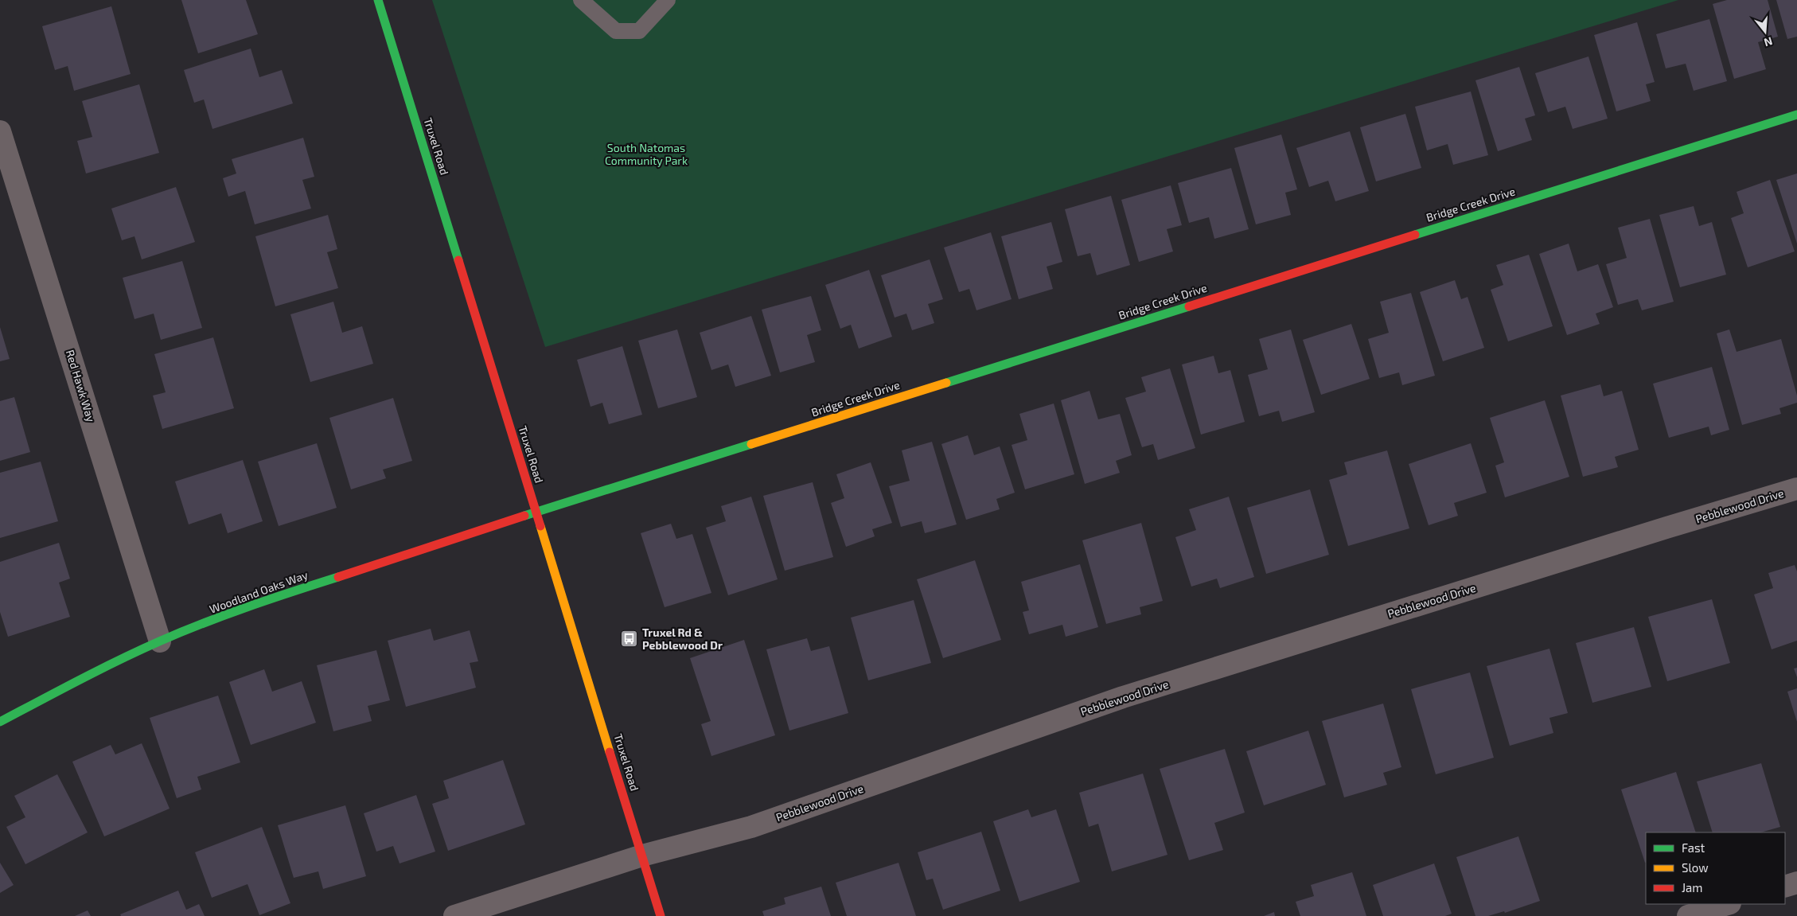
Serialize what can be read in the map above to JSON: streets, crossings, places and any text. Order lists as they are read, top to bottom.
{
  "streets": {
    "street": [
      "Truxel Road",
      "Bridge Creek Drive",
      "Red Hawk Way",
      "Pebblewood Drive",
      "Woodland Oaks Way"
    ]
  },
  "crossings": [
    ["Truxel Road", "Bridge Creek Drive"],
    ["Truxel Road", "Pebblewood Drive"],
    ["Truxel Road", "Woodland Oaks Way"],
    ["Bridge Creek Drive", "Woodland Oaks Way"],
    ["Red Hawk Way", "Woodland Oaks Way"]
  ],
  "parks": ["South Natomas Community Park"],
  "places": {
    "bus stop": ["Truxel Rd & Pebblewood Dr"]
  },
  "legend": ["Fast", "Slow", "Jam"],
  "north": "bottom"
}
